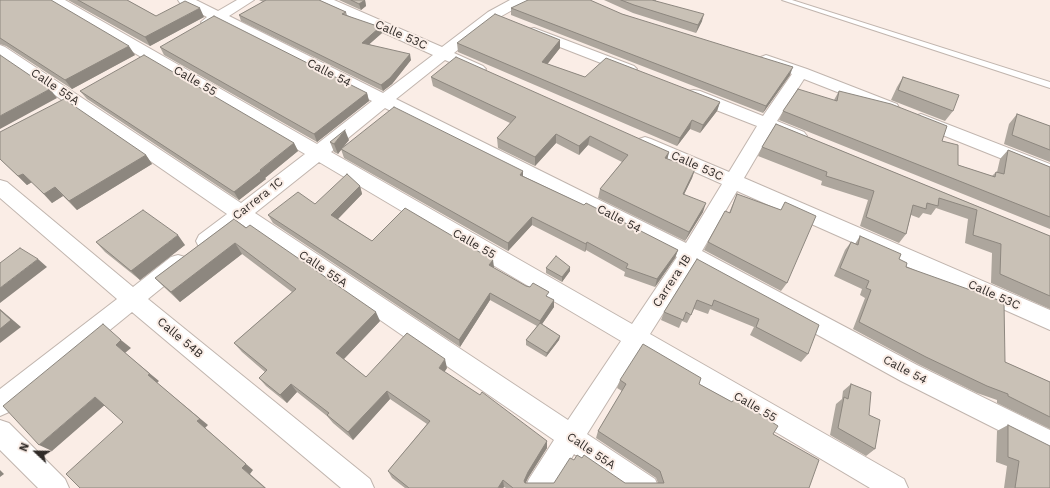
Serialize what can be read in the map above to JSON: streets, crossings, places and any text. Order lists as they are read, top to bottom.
{
  "streets": {
    "street": [
      "Calle 53C",
      "Calle 54",
      "Calle 55",
      "Calle 55A",
      "Carrera 1C",
      "Carrera 1B",
      "Calle 54B"
    ]
  },
  "crossings": [
    ["Calle 53C", "Carrera 1C"],
    ["Calle 53C", "Carrera 1B"],
    ["Calle 54", "Carrera 1C"],
    ["Calle 54", "Carrera 1B"],
    ["Calle 55", "Carrera 1C"],
    ["Calle 55", "Carrera 1B"],
    ["Calle 55A", "Carrera 1C"],
    ["Calle 55A", "Carrera 1B"],
    ["Carrera 1C", "Calle 54B"]
  ],
  "north": "left"
}
